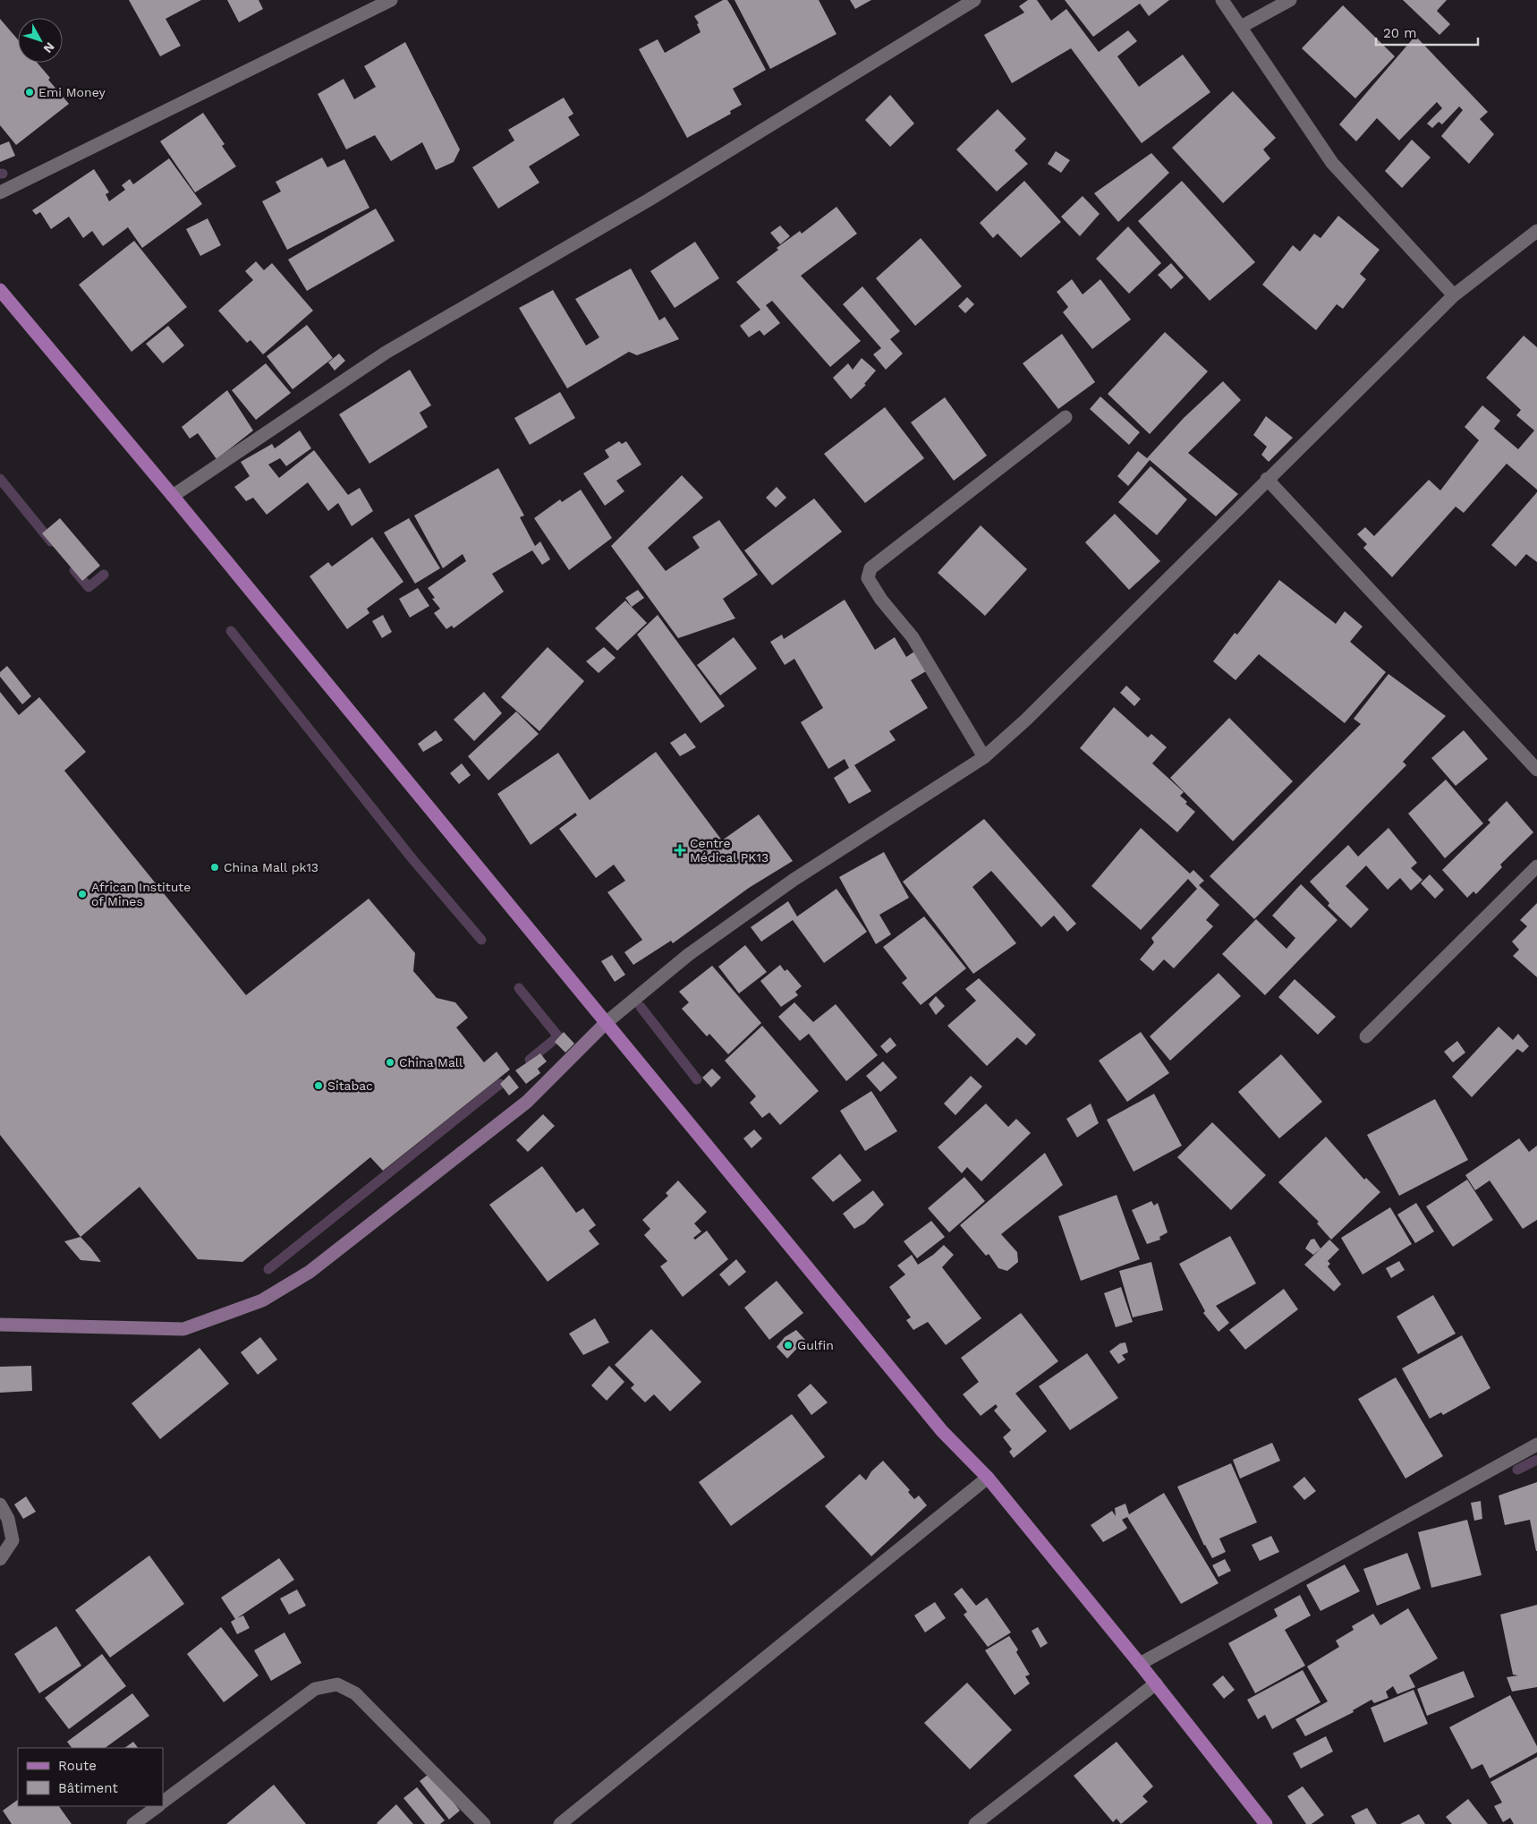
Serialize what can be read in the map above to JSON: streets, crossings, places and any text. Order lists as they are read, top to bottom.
{
  "places": {
    "other": [
      "Emi Money",
      "China Mall pk13",
      "African Institute of Mines",
      "China Mall",
      "Sitabac",
      "Gulfin"
    ],
    "health": ["Centre Médical PK13"]
  },
  "legend": ["Route", "Bâtiment"],
  "scale_bar": "20 m",
  "north": "bottom right"
}
